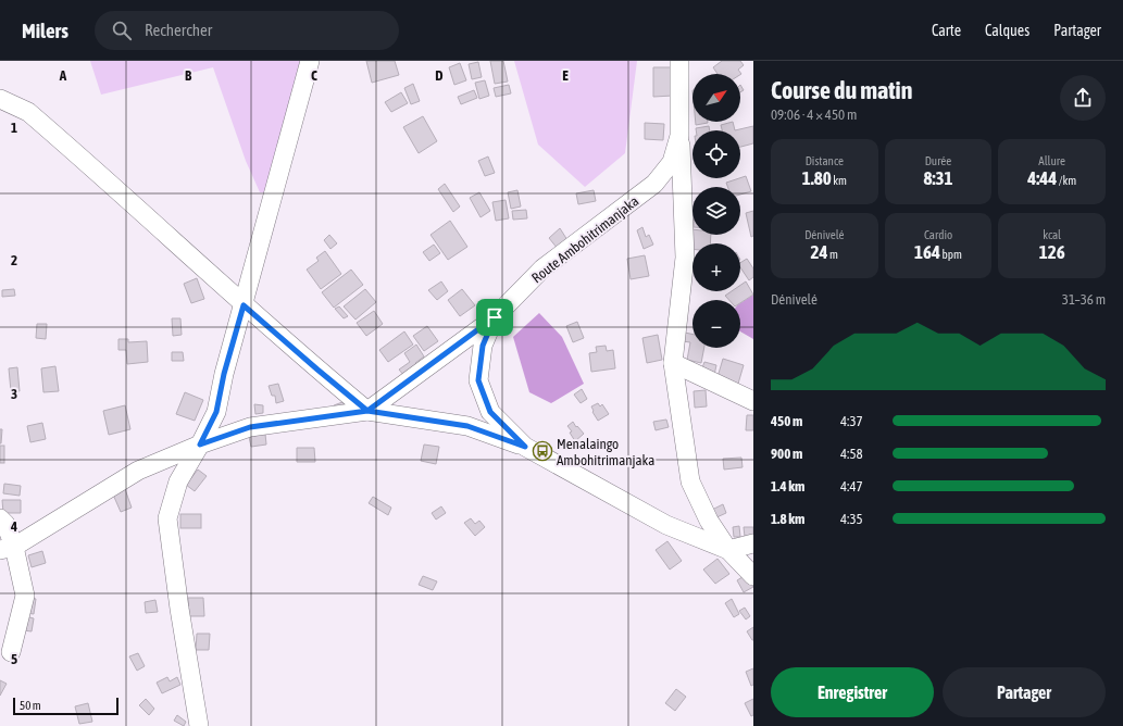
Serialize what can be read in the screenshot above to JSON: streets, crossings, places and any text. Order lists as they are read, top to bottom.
{
  "streets": {
    "street": ["Route Ambohitrimanjaka"]
  },
  "places": {
    "bus stop": ["Menalaingo Ambohitrimanjaka"]
  },
  "scale_bar": "50 m",
  "north": "top right",
  "page": {
    "header": "Milers",
    "search": "Rechercher",
    "nav": ["Carte", "Calques", "Partager"],
    "heading": ["Course du matin", "09:06 · 4 × 450 m"],
    "map_buttons": ["+", "−"],
    "stats": [
      ["Distance", "1.80 km"],
      ["Durée", "8:31"],
      ["Allure", "4:44 /km"],
      ["Dénivelé", "24 m"],
      ["Cardio", "164 bpm"],
      ["kcal", "126"]
    ],
    "chart": ["Dénivelé", "31–36 m"],
    "list": [
      {
        "name": "450 m",
        "note": "4:37"
      },
      {
        "name": "900 m",
        "note": "4:58"
      },
      {
        "name": "1.4 km",
        "note": "4:47"
      },
      {
        "name": "1.8 km",
        "note": "4:35"
      }
    ],
    "buttons": ["Enregistrer", "Partager"],
    "scale": "50 m"
  },
  "grid": {
    "columns": [
      "A",
      "B",
      "C",
      "D",
      "E"
    ],
    "rows": [
      "1",
      "2",
      "3",
      "4",
      "5"
    ]
  }
}
